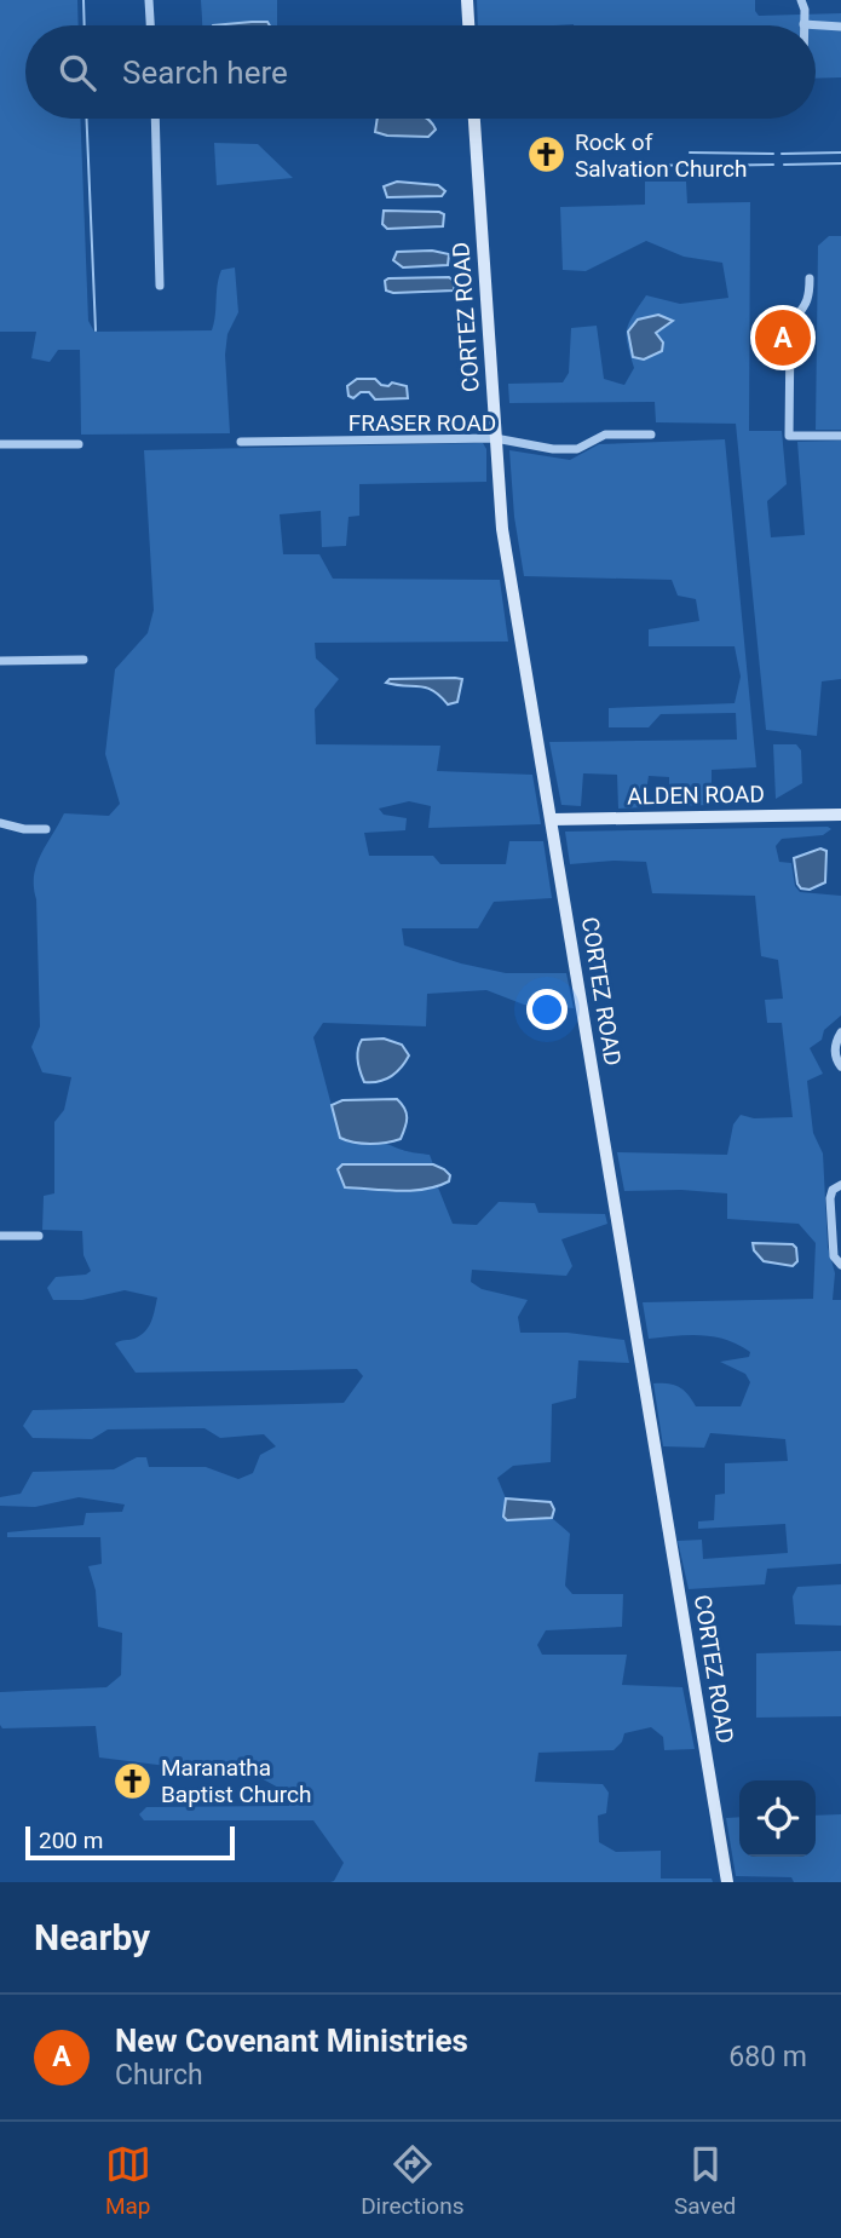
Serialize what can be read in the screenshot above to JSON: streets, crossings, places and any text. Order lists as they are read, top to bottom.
{
  "streets": {
    "street": ["CORTEZ ROAD", "FRASER ROAD", "ALDEN ROAD"]
  },
  "crossings": [
    ["CORTEZ ROAD", "FRASER ROAD"],
    ["CORTEZ ROAD", "ALDEN ROAD"]
  ],
  "places": {
    "church": ["Rock of Salvation Church", "Maranatha Baptist Church"]
  },
  "scale_bar": "200 m",
  "page": {
    "search": "Search here",
    "pins": "A",
    "scale": "200 m",
    "heading": "Nearby",
    "list": [
      {
        "mark": "A",
        "name": "New Covenant Ministries",
        "note": "Church",
        "value": "680 m"
      }
    ],
    "nav": ["Map", "Directions", "Saved"]
  }
}
